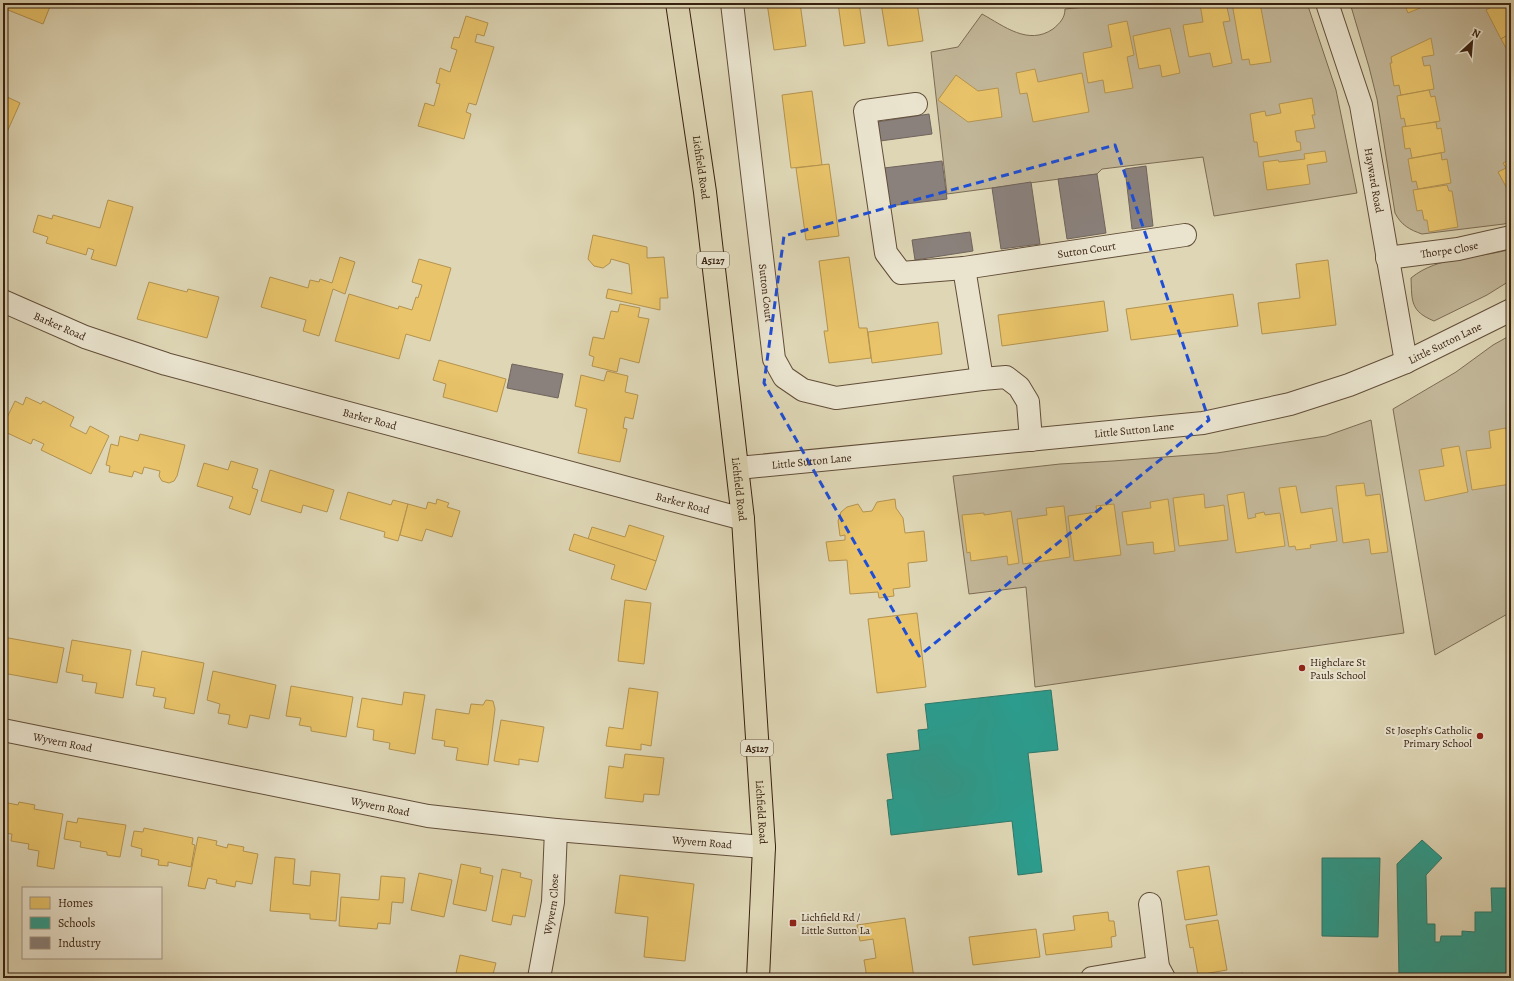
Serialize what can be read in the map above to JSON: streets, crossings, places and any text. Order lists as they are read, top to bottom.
{
  "streets": {
    "main road": ["Lichfield Road", "A5127"],
    "street": [
      "Hayward Road",
      "Thorpe Close",
      "Sutton Court",
      "Barker Road",
      "Little Sutton Lane",
      "Wyvern Road",
      "Wyvern Close"
    ]
  },
  "crossings": [
    ["Lichfield Road", "Barker Road"],
    ["Lichfield Road", "Little Sutton Lane"],
    ["Lichfield Road", "Wyvern Road"],
    ["Hayward Road", "Thorpe Close"],
    ["Hayward Road", "Little Sutton Lane"],
    ["Sutton Court", "Little Sutton Lane"],
    ["Wyvern Road", "Wyvern Close"]
  ],
  "places": {
    "other": ["Highclare St Pauls School", "St Joseph's Catholic Primary School"],
    "transit": ["Lichfield Rd / Little Sutton La"]
  },
  "legend": ["Homes", "Schools", "Industry"],
  "north": "top right"
}
